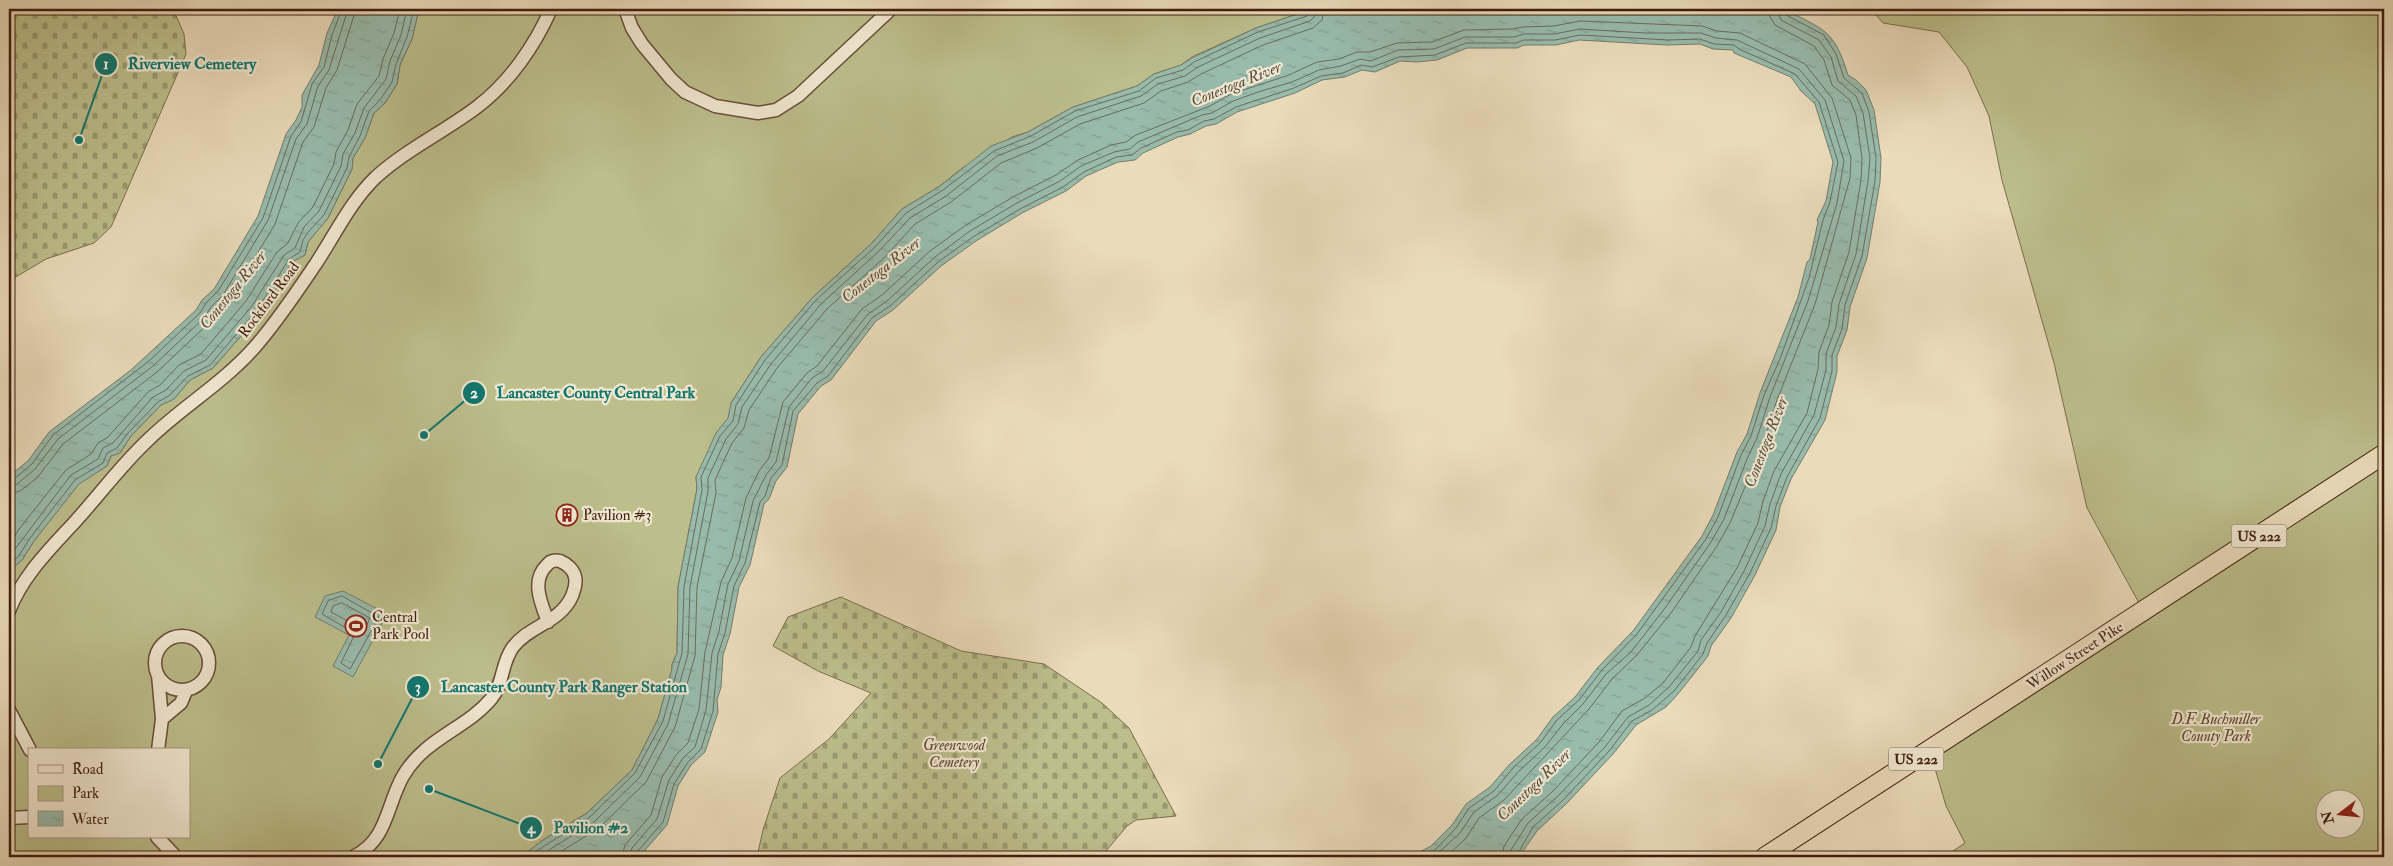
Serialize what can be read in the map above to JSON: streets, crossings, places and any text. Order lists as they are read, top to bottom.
{
  "streets": {
    "highway": ["US 222", "Willow Street Pike"],
    "street": ["Rockford Road"]
  },
  "water": ["Conestoga River"],
  "parks": ["D.F. Buchmiller County Park", "Greenwood Cemetery"],
  "places": {
    "other": [
      "Riverview Cemetery",
      "Lancaster County Central Park",
      "Lancaster County Park Ranger Station",
      "Pavilion #2"
    ],
    "building": ["Pavilion #3"],
    "sports": ["Central Park Pool"]
  },
  "legend": ["Road", "Park", "Water"],
  "north": "left"
}
